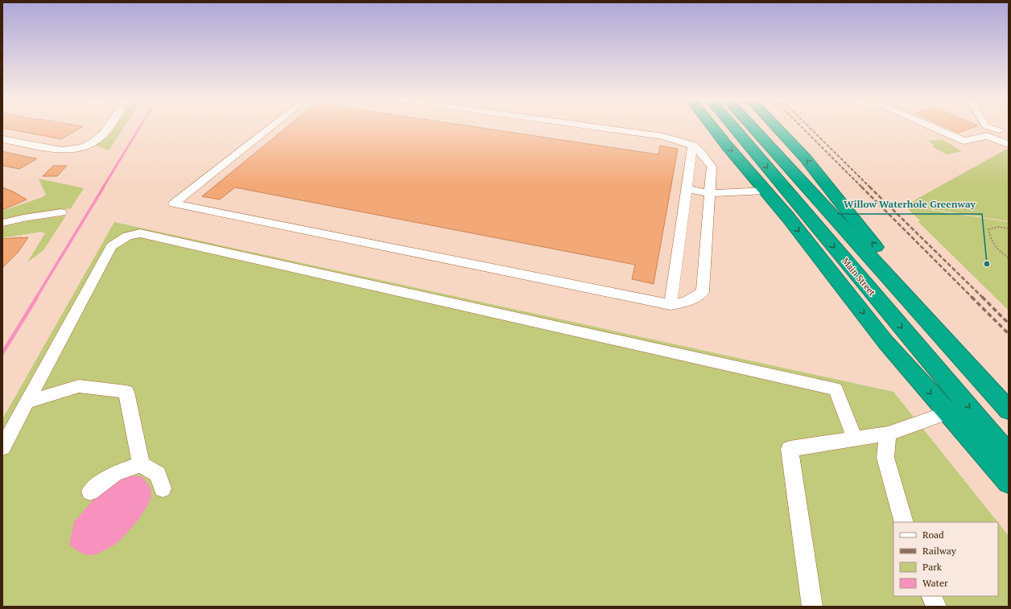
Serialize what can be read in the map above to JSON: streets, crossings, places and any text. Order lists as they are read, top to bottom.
{
  "streets": {
    "highway": ["Main Street"]
  },
  "places": ["Willow Waterhole Greenway"],
  "legend": [
    "Road",
    "Railway",
    "Park",
    "Water"
  ]
}
